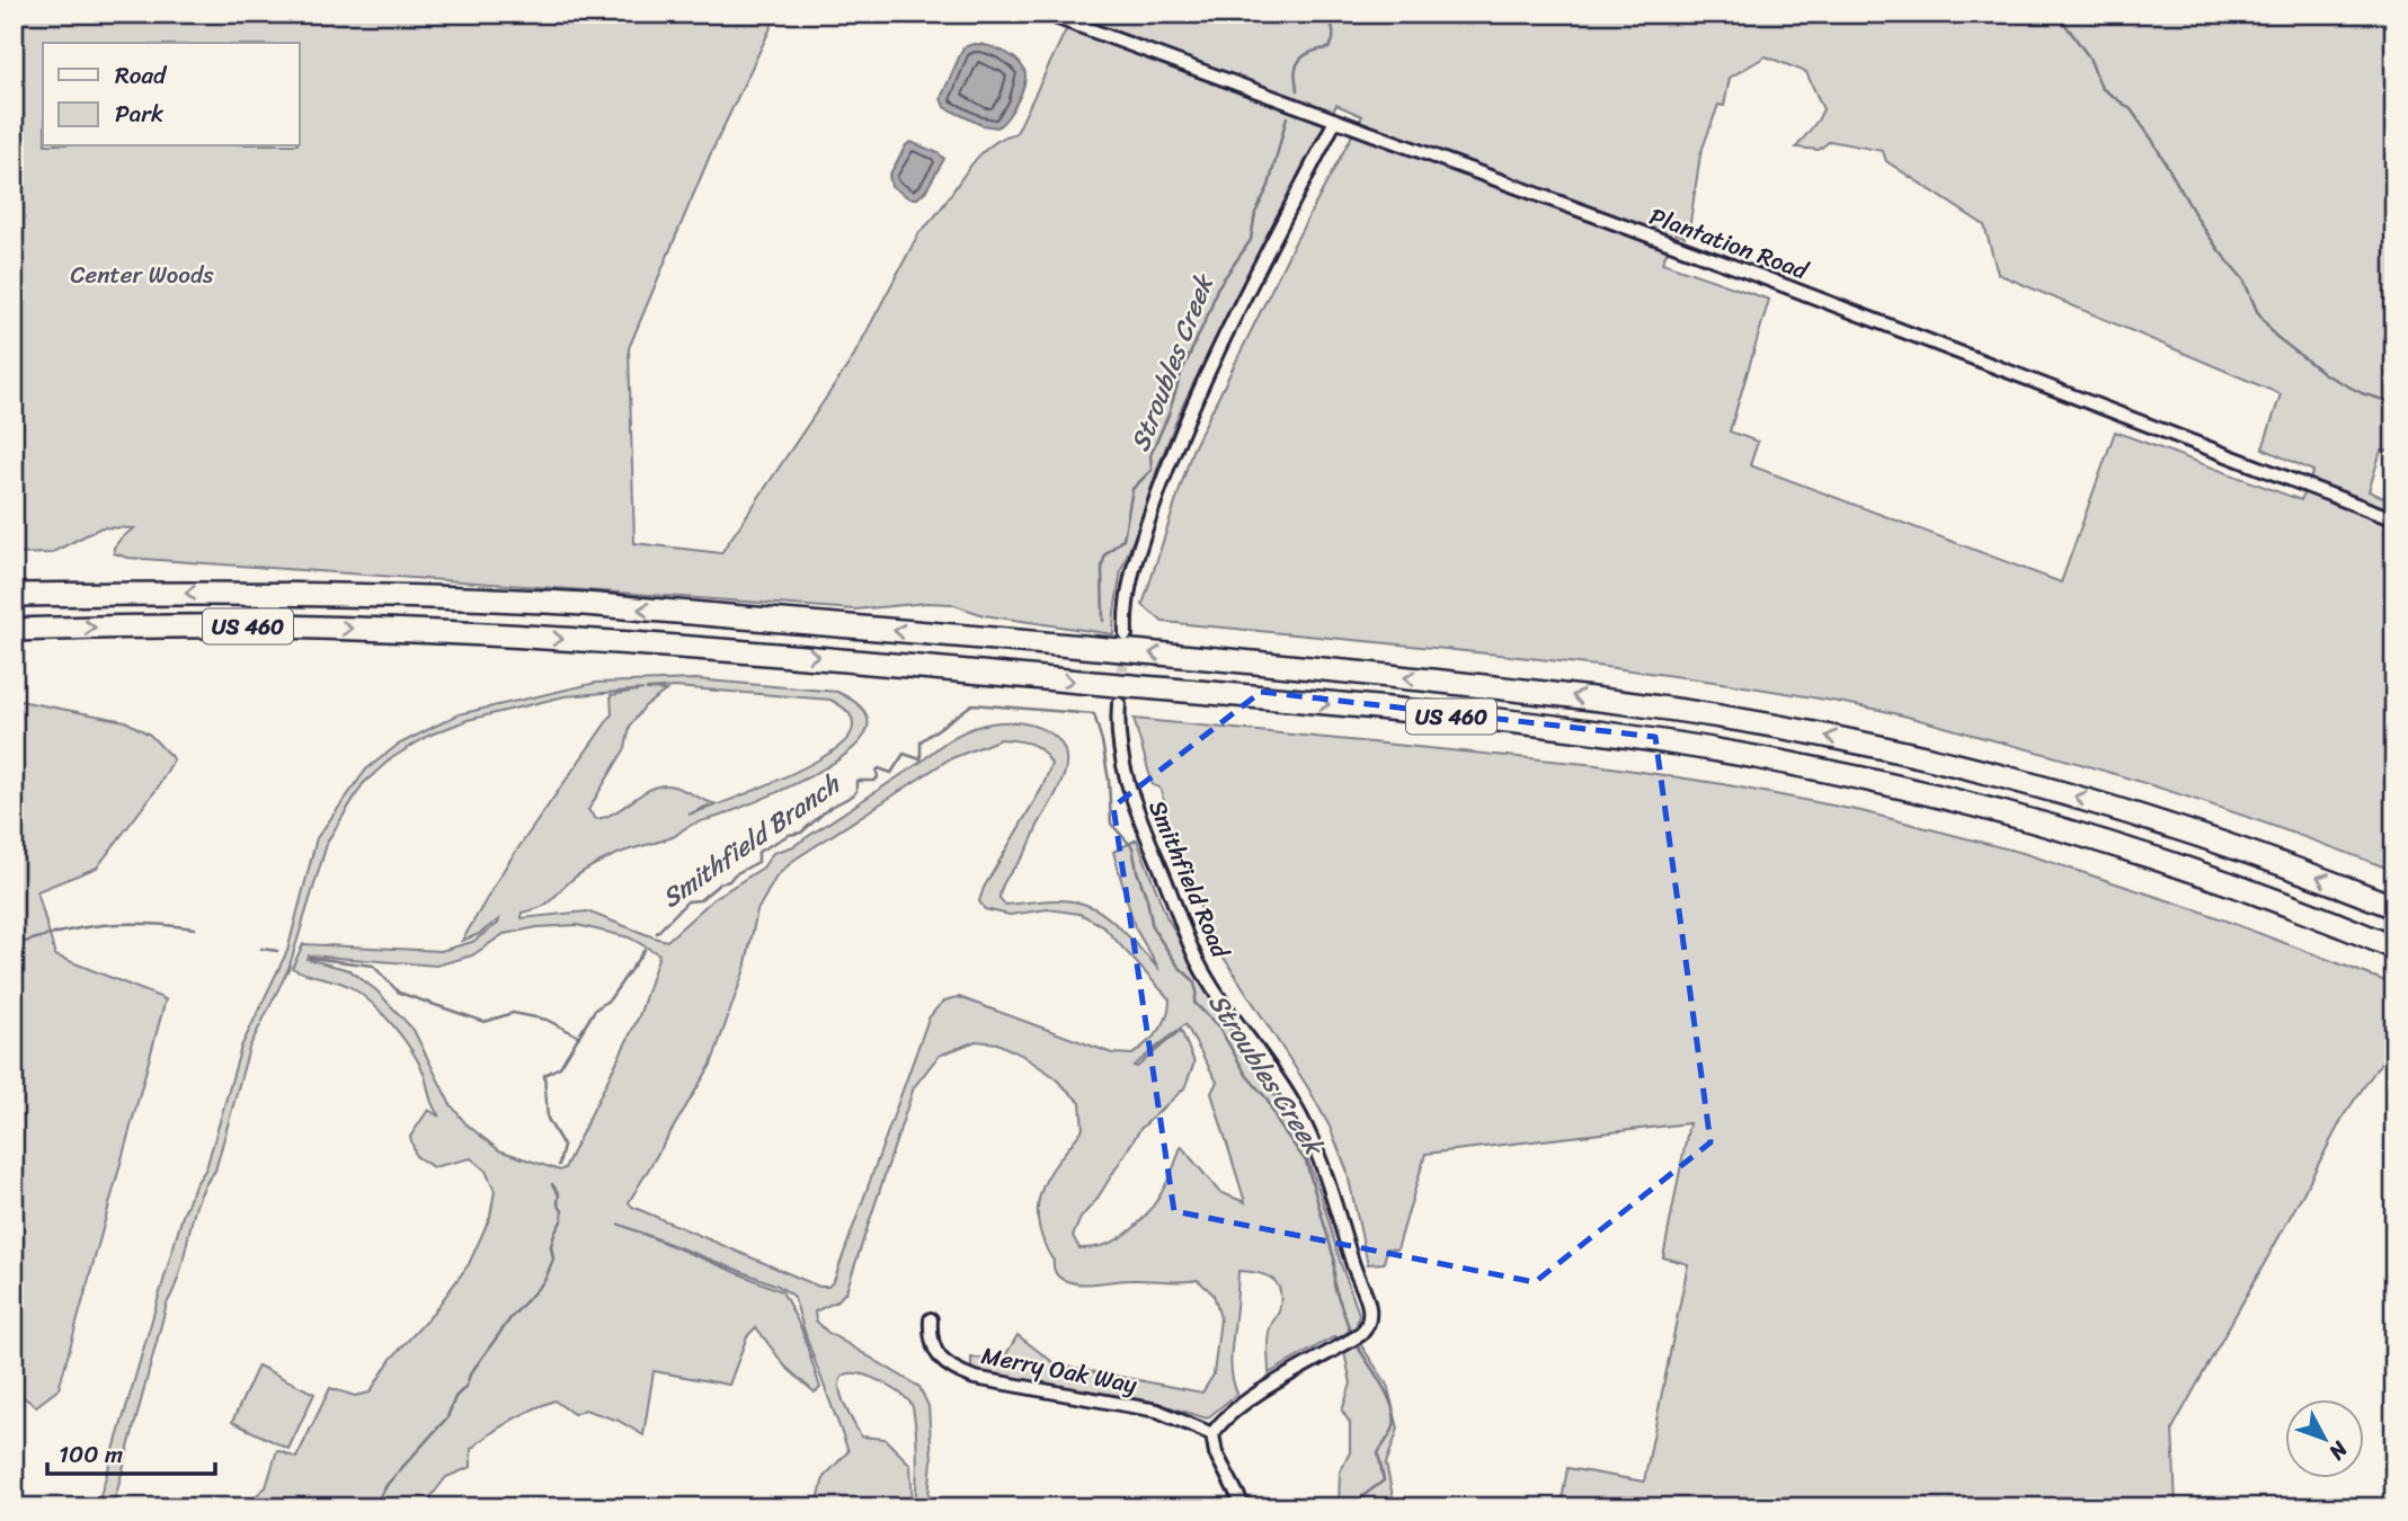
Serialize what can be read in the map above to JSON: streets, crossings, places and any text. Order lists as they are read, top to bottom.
{
  "streets": {
    "highway": ["US 460"],
    "street": ["Plantation Road", "Smithfield Road", "Merry Oak Way"]
  },
  "crossings": [
    ["Smithfield Road", "Merry Oak Way"]
  ],
  "water": ["Stroubles Creek", "Smithfield Branch"],
  "parks": ["Center Woods"],
  "legend": ["Road", "Park"],
  "scale_bar": "100 m",
  "north": "bottom right"
}
